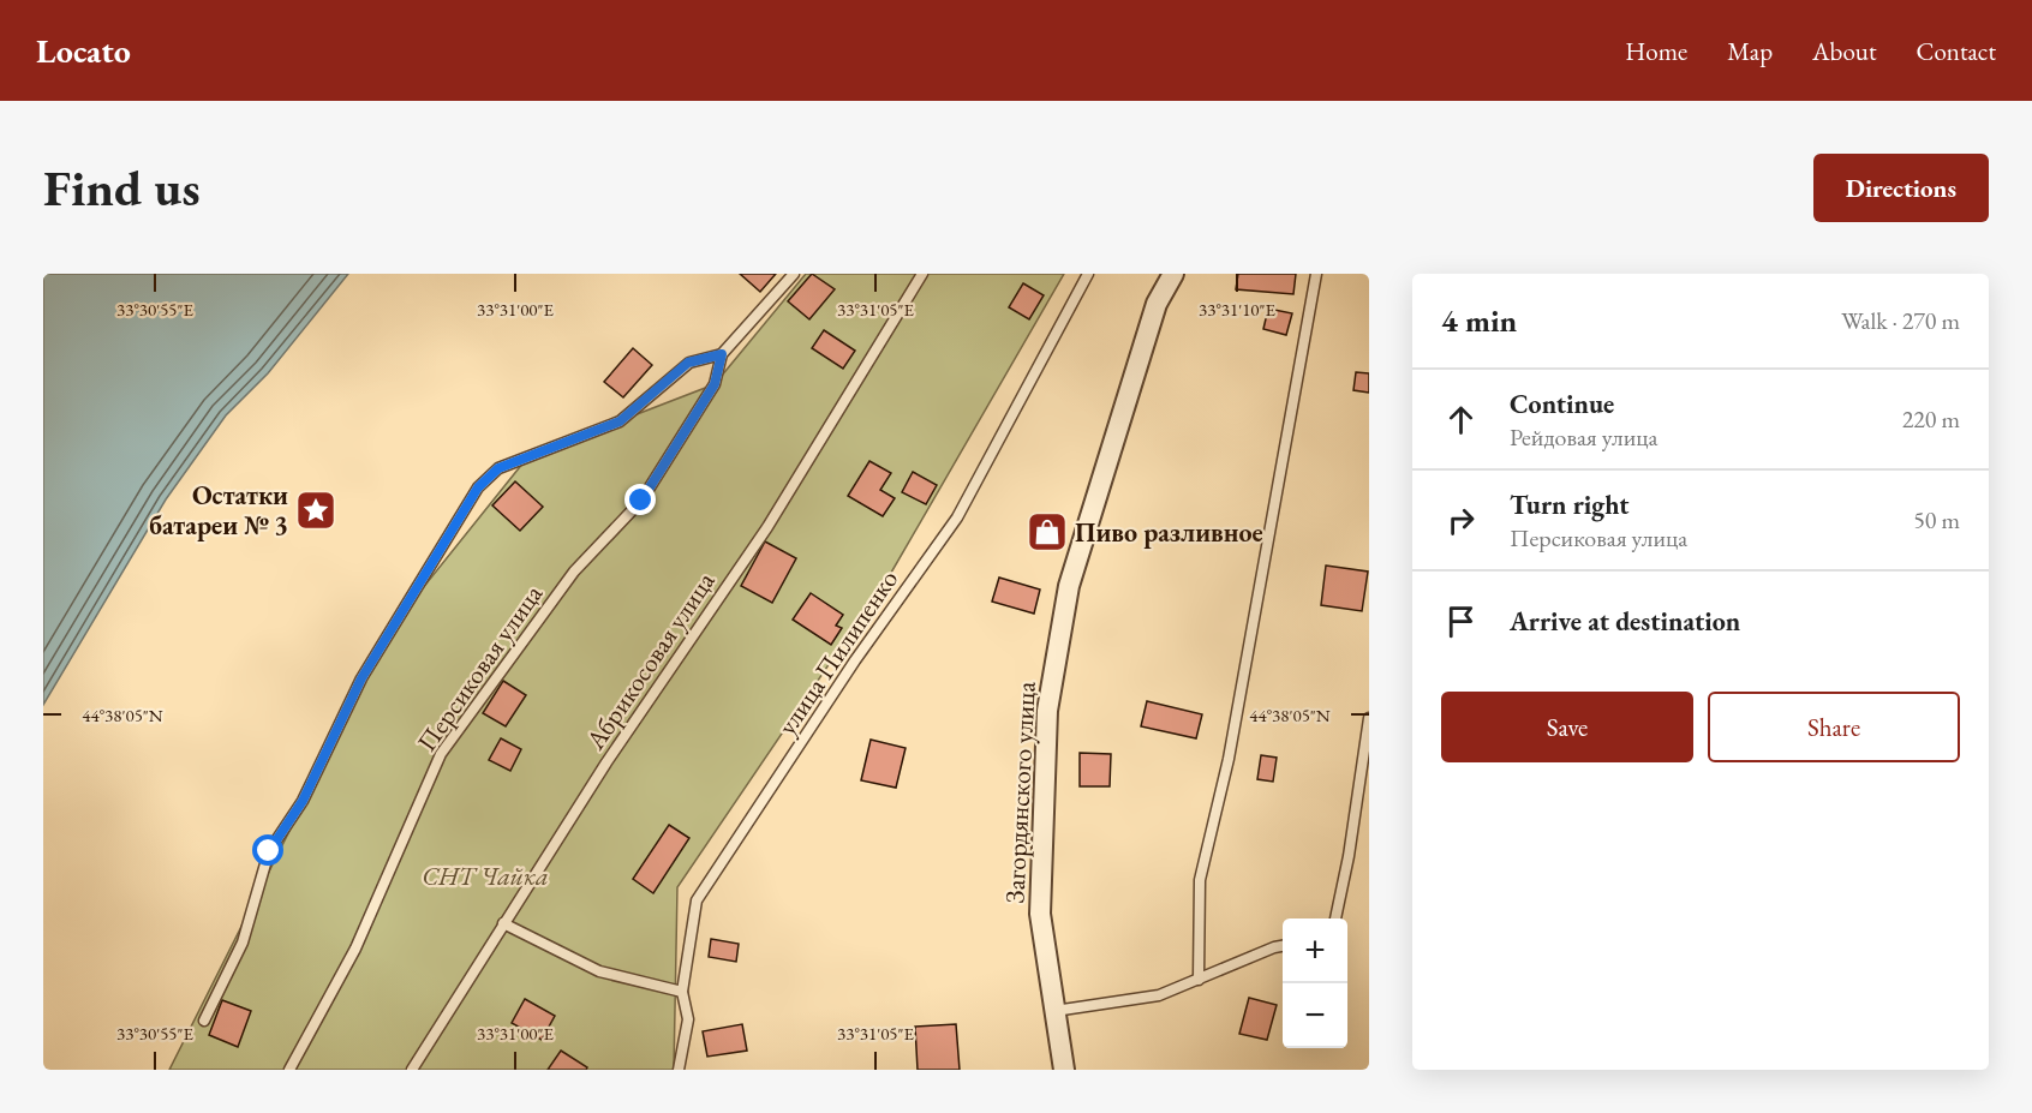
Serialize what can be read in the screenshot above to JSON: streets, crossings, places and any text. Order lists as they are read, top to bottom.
{
  "streets": {
    "street": ["Загордянского улица"],
    "lane": ["улица Пилипенко", "Абрикосовая улица", "Персиковая улица"]
  },
  "parks": ["СНТ Чайка"],
  "places": {
    "place": ["Остатки батареи № 3"],
    "shop": ["Пиво разливное"]
  },
  "page": {
    "header": "Locato",
    "nav": [
      "Home",
      "Map",
      "About",
      "Contact"
    ],
    "buttons": [
      "Directions",
      ["Save", "Share"]
    ],
    "title": "Find us",
    "heading": ["4 min", "Walk · 270 m"],
    "list": [
      ["Continue", "Рейдовая улица", "220 m"],
      ["Turn right", "Персиковая улица", "50 m"],
      "Arrive at destination"
    ],
    "map_buttons": ["+", "−"]
  },
  "coordinates": [
    "33°30'55\"E",
    "33°31'00\"E",
    "33°31'05\"E",
    "33°31'10\"E",
    "44°38'05\"N"
  ]
}
